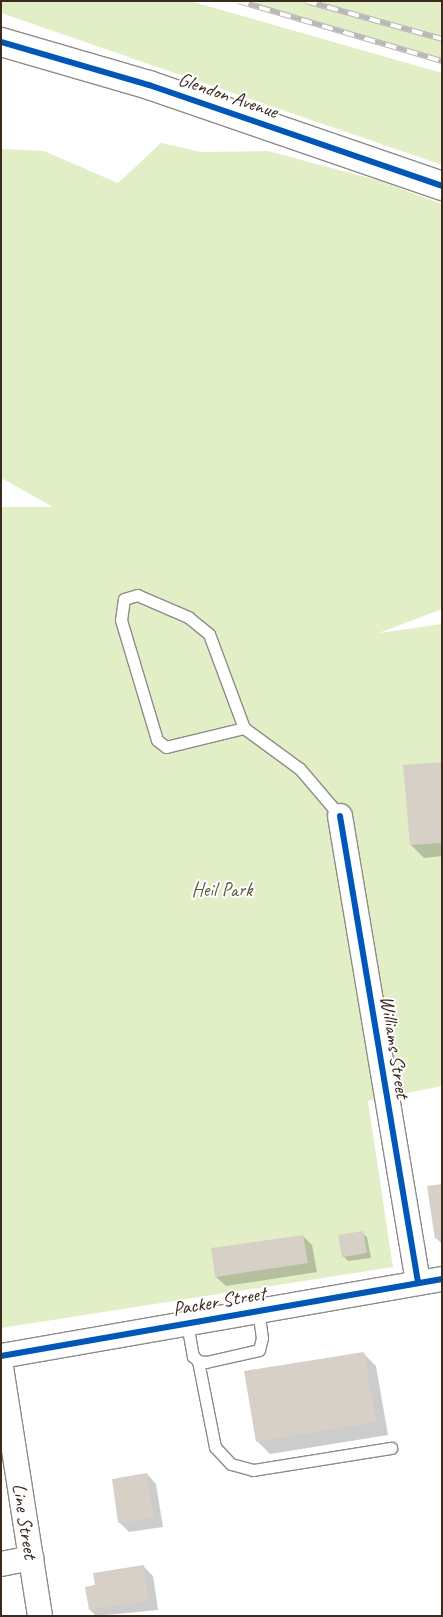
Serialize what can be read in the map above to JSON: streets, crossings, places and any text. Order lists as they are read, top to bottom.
{
  "streets": {
    "street": [
      "Glendon Avenue",
      "Williams Street",
      "Packer Street",
      "Line Street"
    ]
  },
  "crossings": [
    ["Williams Street", "Packer Street"]
  ],
  "parks": ["Heil Park"]
}
